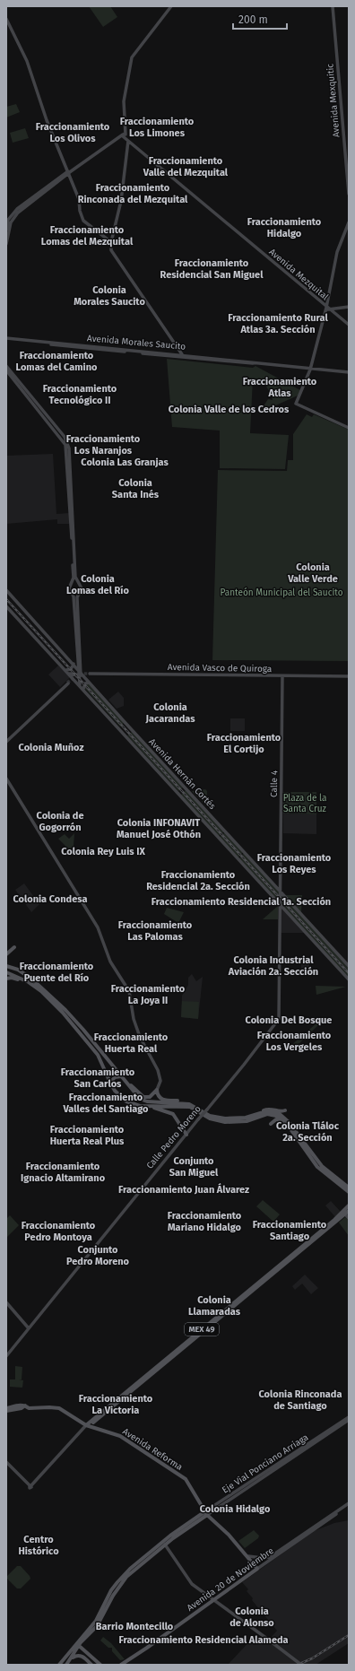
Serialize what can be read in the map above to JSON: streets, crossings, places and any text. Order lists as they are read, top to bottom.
{
  "streets": {
    "main road": [
      "MEX 49",
      "Avenida Reforma",
      "Eje Vial Ponciano Arriaga",
      "Avenida 20 de Noviembre"
    ],
    "street": [
      "Avenida Mexquitic",
      "Avenida Mezquital",
      "Avenida Morales Saucito",
      "Avenida Vasco de Quiroga",
      "Avenida Hernán Cortés",
      "Calle 4",
      "Calle Pedro Moreno"
    ]
  },
  "crossings": [
    ["Avenida Vasco de Quiroga", "Calle 4"],
    ["Avenida Hernán Cortés", "Calle 4"],
    ["Avenida Hernán Cortés", "Calle Pedro Moreno"],
    ["Calle 4", "Calle Pedro Moreno"],
    ["MEX 49", "Avenida Reforma"],
    ["Avenida Reforma", "Eje Vial Ponciano Arriaga"],
    ["Avenida Reforma", "Avenida 20 de Noviembre"]
  ],
  "districts": [
    "Fraccionamiento Los Limones",
    "Fraccionamiento Los Olivos",
    "Fraccionamiento Valle del Mezquital",
    "Fraccionamiento Rinconada del Mezquital",
    "Fraccionamiento Hidalgo",
    "Fraccionamiento Lomas del Mezquital",
    "Fraccionamiento Residencial San Miguel",
    "Colonia Morales Saucito",
    "Fraccionamiento Rural Atlas 3a. Sección",
    "Fraccionamiento Lomas del Camino",
    "Fraccionamiento Atlas",
    "Fraccionamiento Tecnológico II",
    "Colonia Valle de los Cedros",
    "Fraccionamiento Los Naranjos",
    "Colonia Las Granjas",
    "Colonia Santa Inés",
    "Colonia Valle Verde",
    "Colonia Lomas del Río",
    "Colonia Jacarandas",
    "Fraccionamiento El Cortijo",
    "Colonia Muñoz",
    "Colonia de Gogorrón",
    "Colonia INFONAVIT Manuel José Othón",
    "Colonia Rey Luis IX",
    "Fraccionamiento Los Reyes",
    "Fraccionamiento Residencial 2a. Sección",
    "Colonia Condesa",
    "Fraccionamiento Residencial 1a. Sección",
    "Fraccionamiento Las Palomas",
    "Colonia Industrial Aviación 2a. Sección",
    "Fraccionamiento Puente del Río",
    "Fraccionamiento La Joya II",
    "Colonia Del Bosque",
    "Fraccionamiento Los Vergeles",
    "Fraccionamiento Huerta Real",
    "Fraccionamiento San Carlos",
    "Fraccionamiento Valles del Santiago",
    "Colonia Tláloc 2a. Sección",
    "Fraccionamiento Huerta Real Plus",
    "Conjunto San Miguel",
    "Fraccionamiento Ignacio Altamirano",
    "Fraccionamiento Juan Álvarez",
    "Fraccionamiento Mariano Hidalgo",
    "Fraccionamiento Santiago",
    "Fraccionamiento Pedro Montoya",
    "Conjunto Pedro Moreno",
    "Colonia Llamaradas",
    "Colonia Rinconada de Santiago",
    "Fraccionamiento La Victoria",
    "Colonia Hidalgo",
    "Centro Histórico",
    "Colonia de Alonso",
    "Barrio Montecillo",
    "Fraccionamiento Residencial Alameda"
  ],
  "parks": ["Panteón Municipal del Saucito", "Plaza de la Santa Cruz"],
  "scale_bar": "200 m"
}
